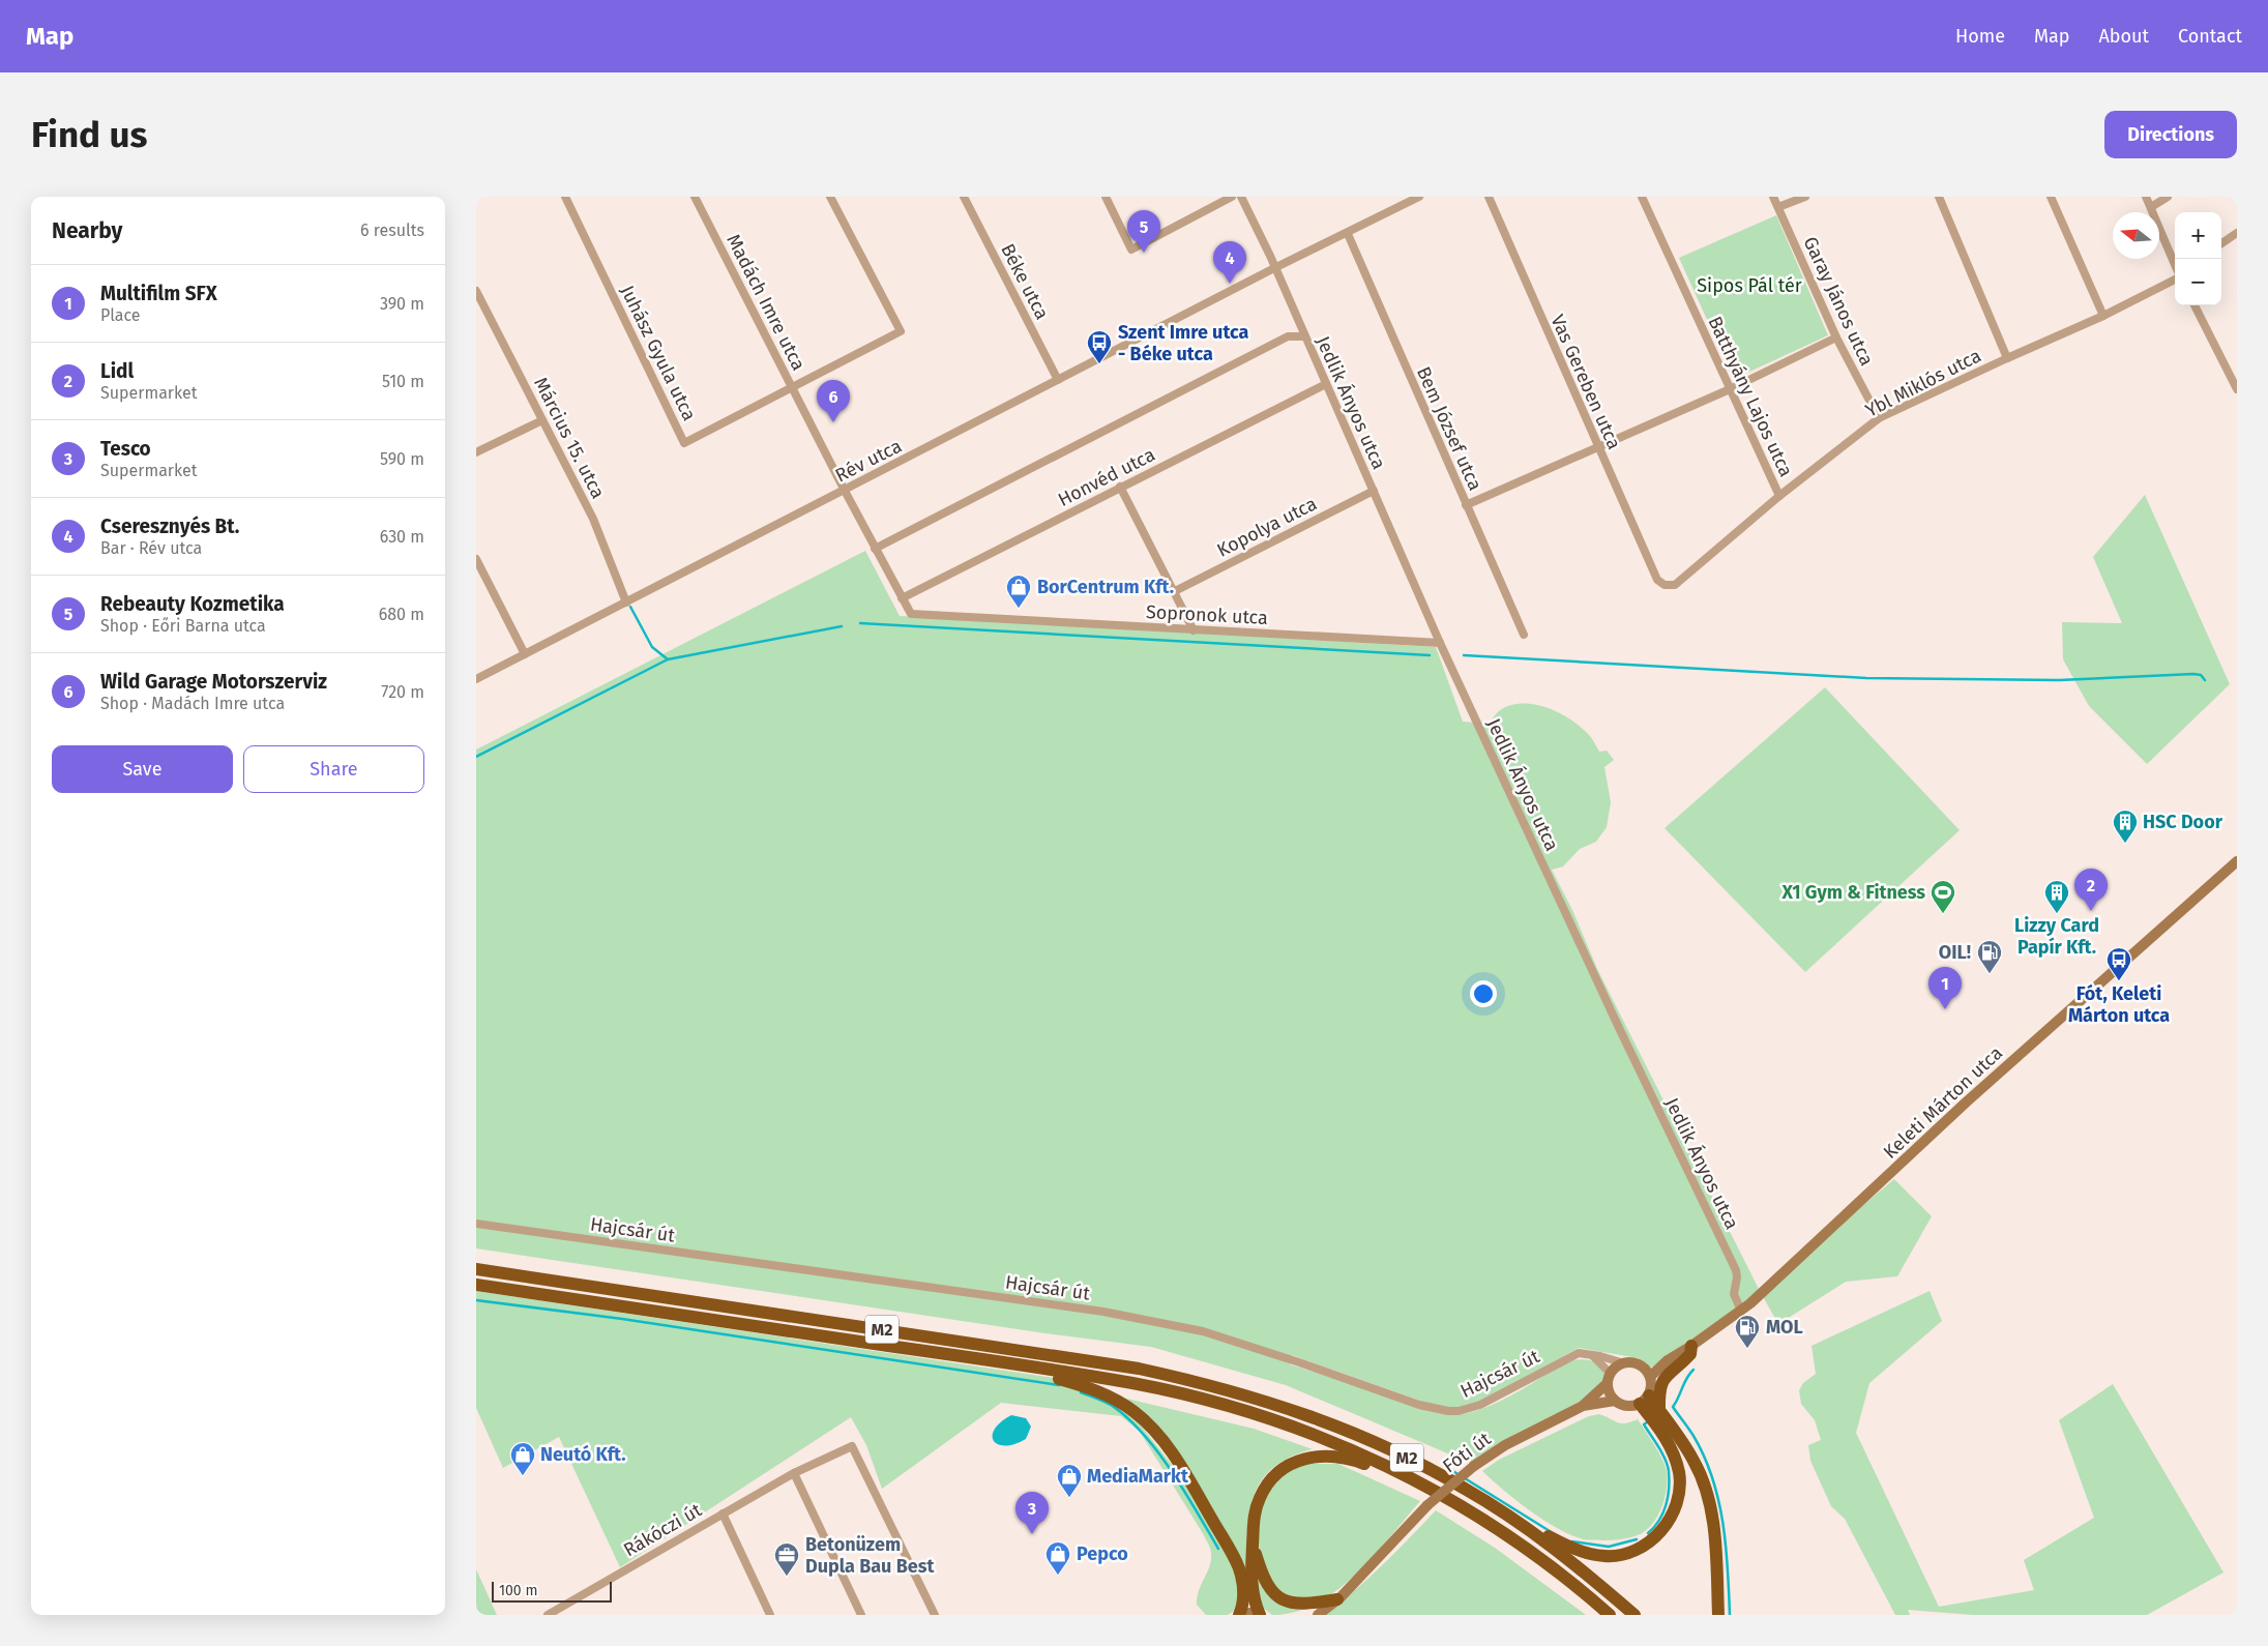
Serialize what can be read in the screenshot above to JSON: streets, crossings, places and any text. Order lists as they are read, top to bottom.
{
  "streets": {
    "highway": ["M2"],
    "main road": ["Keleti Márton utca", "Fóti út"],
    "street": [
      "Béke utca",
      "Garay János utca",
      "Madách Imre utca",
      "Juhász Gyula utca",
      "Vas Gereben utca",
      "Ybl Miklós utca",
      "Batthyány Lajos utca",
      "Jedlik Ányos utca",
      "Bem József utca",
      "Március 15. utca",
      "Rév utca",
      "Honvéd utca",
      "Kopolya utca",
      "Sopronok utca",
      "Hajcsár út",
      "Rákóczi út"
    ]
  },
  "crossings": [
    ["Béke utca", "Rév utca"],
    ["Garay János utca", "Ybl Miklós utca"],
    ["Madách Imre utca", "Juhász Gyula utca"],
    ["Madách Imre utca", "Rév utca"],
    ["Madách Imre utca", "Honvéd utca"],
    ["Madách Imre utca", "Sopronok utca"],
    ["Vas Gereben utca", "Ybl Miklós utca"],
    ["Ybl Miklós utca", "Batthyány Lajos utca"],
    ["Jedlik Ányos utca", "Rév utca"],
    ["Jedlik Ányos utca", "Honvéd utca"],
    ["Jedlik Ányos utca", "Kopolya utca"],
    ["Jedlik Ányos utca", "Sopronok utca"],
    ["Jedlik Ányos utca", "Keleti Márton utca"],
    ["Bem József utca", "Rév utca"],
    ["Március 15. utca", "Rév utca"],
    ["Keleti Márton utca", "Hajcsár út"],
    ["Keleti Márton utca", "Fóti út"],
    ["Hajcsár út", "Fóti út"]
  ],
  "parks": ["Sipos Pál tér"],
  "places": {
    "bus stop": ["Szent Imre utca - Béke utca", "Fót, Keleti Márton utca"],
    "shop": [
      "BorCentrum Kft.",
      "Neutó Kft.",
      "MediaMarkt",
      "Pepco"
    ],
    "building": ["HSC Door", "Lizzy Card Papír Kft."],
    "sports": ["X1 Gym & Fitness"],
    "fuel station": ["OIL!", "MOL"],
    "office": ["Betonüzem Dupla Bau Best"]
  },
  "scale_bar": "100 m",
  "north": "left",
  "page": {
    "header": "Map",
    "nav": [
      "Home",
      "Map",
      "About",
      "Contact"
    ],
    "buttons": [
      "Directions",
      ["Save", "Share"]
    ],
    "title": "Find us",
    "heading": ["Nearby", "6 results"],
    "pins": [
      "5",
      "4",
      "6",
      "2",
      "1",
      "3"
    ],
    "map_buttons": ["+", "−"],
    "list": [
      {
        "mark": "1",
        "name": "Multifilm SFX",
        "note": "Place",
        "value": "390 m"
      },
      {
        "mark": "2",
        "name": "Lidl",
        "note": "Supermarket",
        "value": "510 m"
      },
      {
        "mark": "3",
        "name": "Tesco",
        "note": "Supermarket",
        "value": "590 m"
      },
      {
        "mark": "4",
        "name": "Cseresznyés Bt.",
        "note": "Bar · Rév utca",
        "value": "630 m"
      },
      {
        "mark": "5",
        "name": "Rebeauty Kozmetika",
        "note": "Shop · Eőri Barna utca",
        "value": "680 m"
      },
      {
        "mark": "6",
        "name": "Wild Garage Motorszerviz",
        "note": "Shop · Madách Imre utca",
        "value": "720 m"
      }
    ],
    "scale": "100 m"
  }
}
